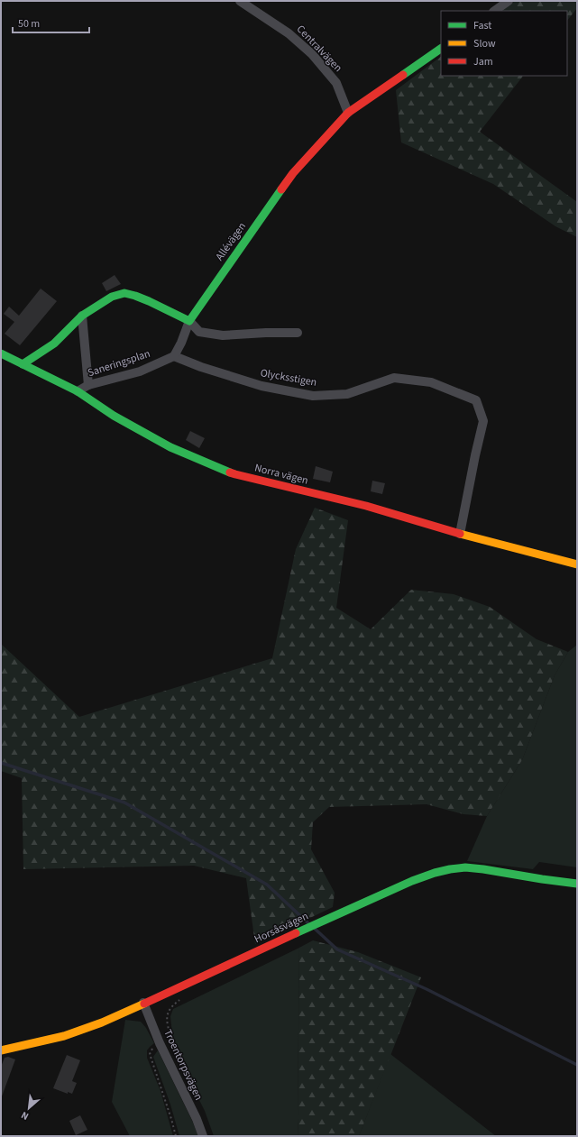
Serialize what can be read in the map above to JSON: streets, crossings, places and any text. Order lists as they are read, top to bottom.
{
  "streets": {
    "street": [
      "Centralvägen",
      "Allévägen",
      "Saneringsplan",
      "Olycksstigen",
      "Norra vägen",
      "Horsåsvägen",
      "Troentorpsvägen"
    ]
  },
  "crossings": [
    ["Centralvägen", "Allévägen"],
    ["Saneringsplan", "Olycksstigen"],
    ["Saneringsplan", "Norra vägen"],
    ["Olycksstigen", "Norra vägen"],
    ["Horsåsvägen", "Troentorpsvägen"]
  ],
  "legend": ["Fast", "Slow", "Jam"],
  "scale_bar": "50 m",
  "north": "bottom left"
}
